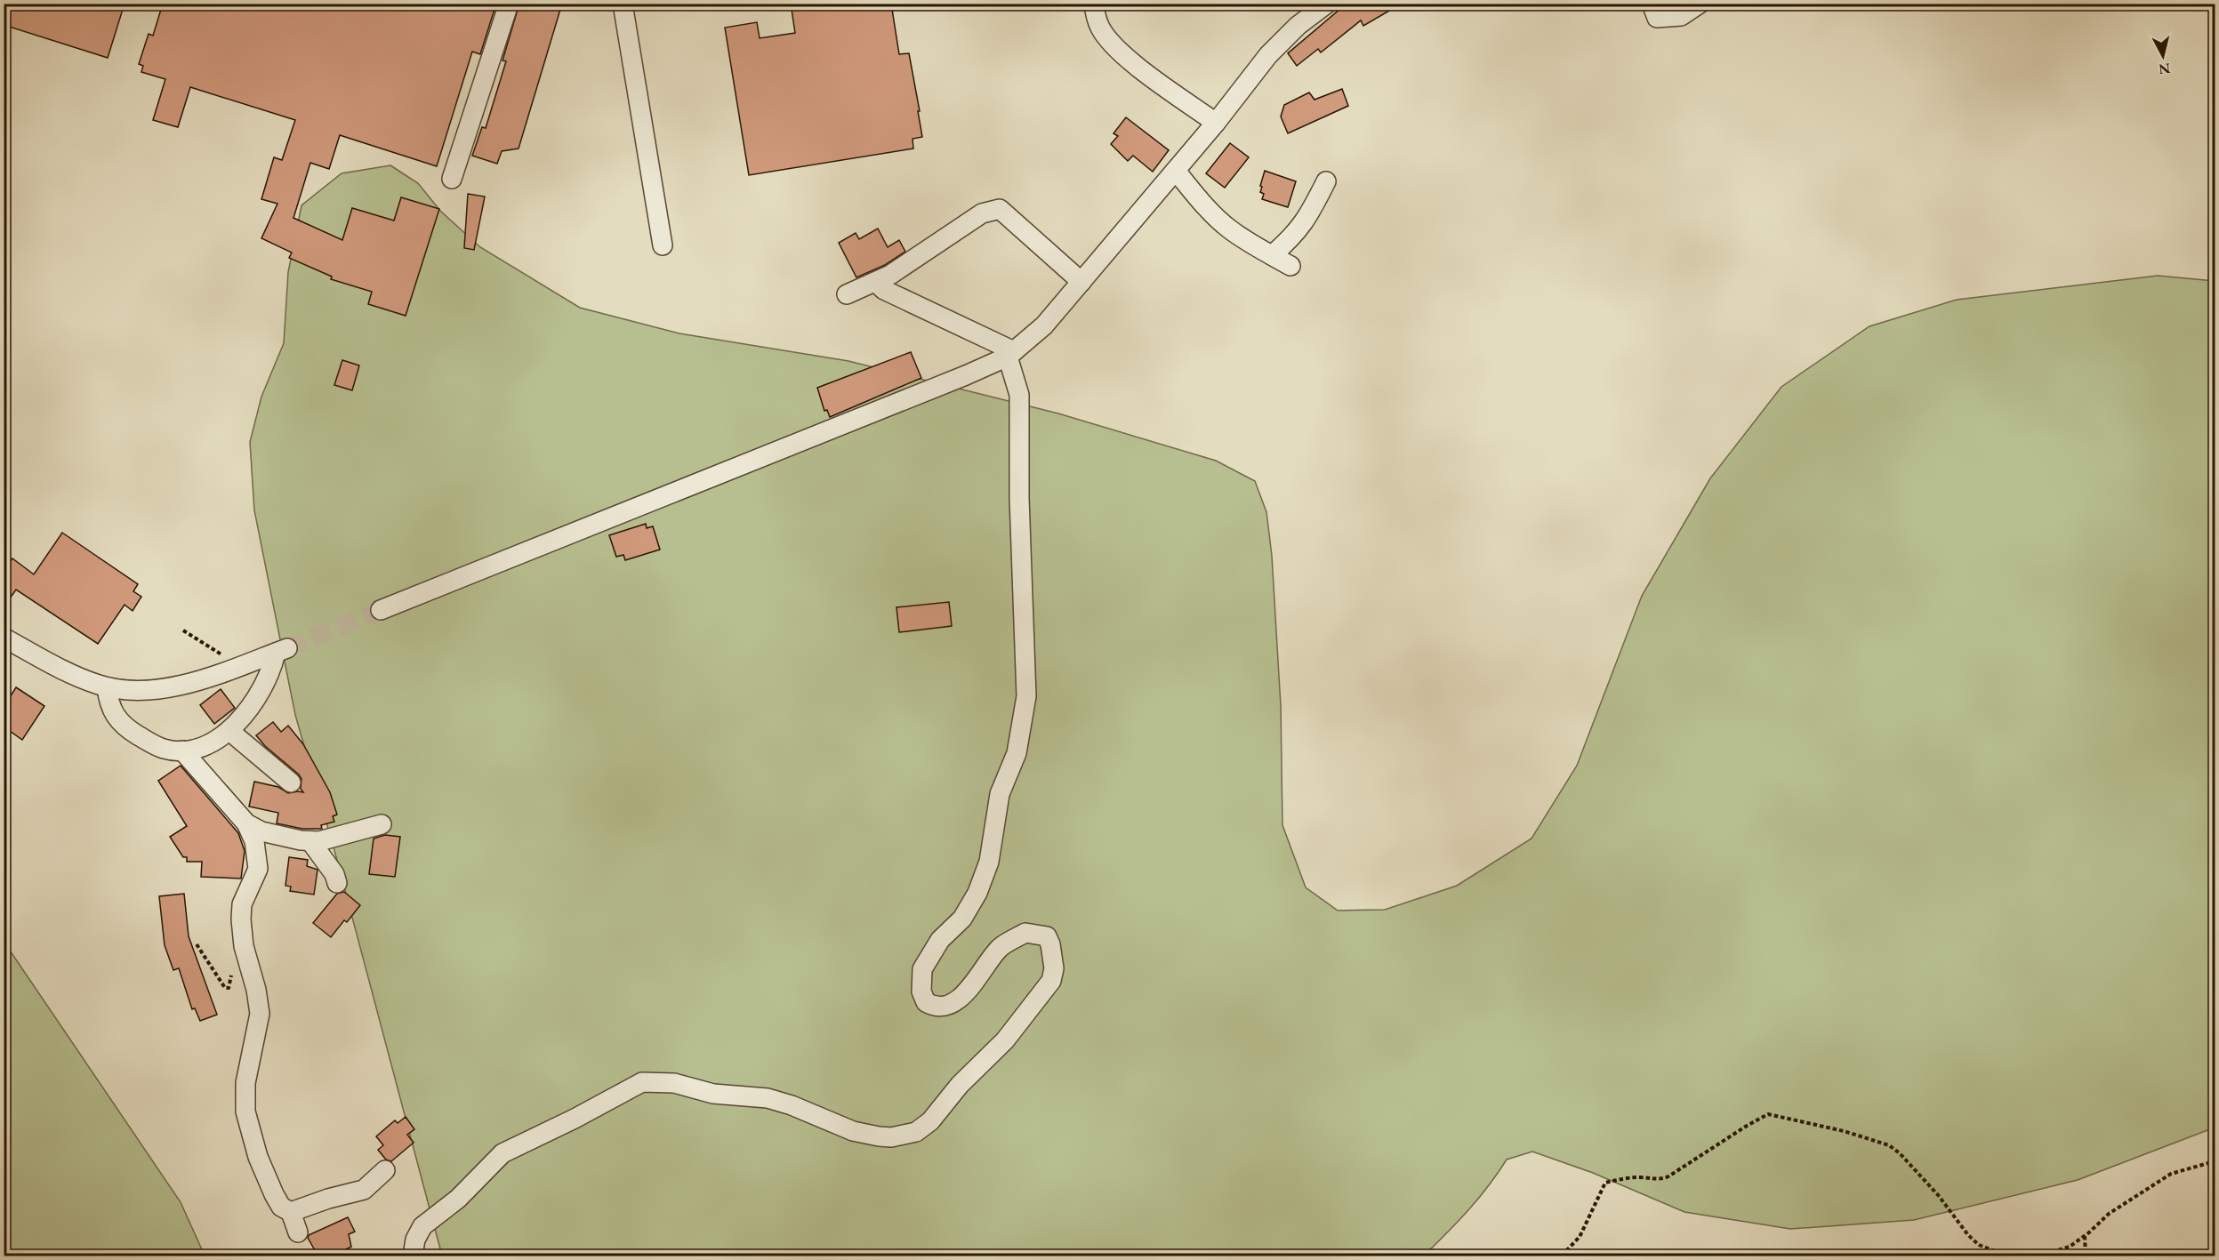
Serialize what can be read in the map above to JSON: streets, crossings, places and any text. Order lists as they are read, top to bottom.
{
  "north": "bottom"
}
